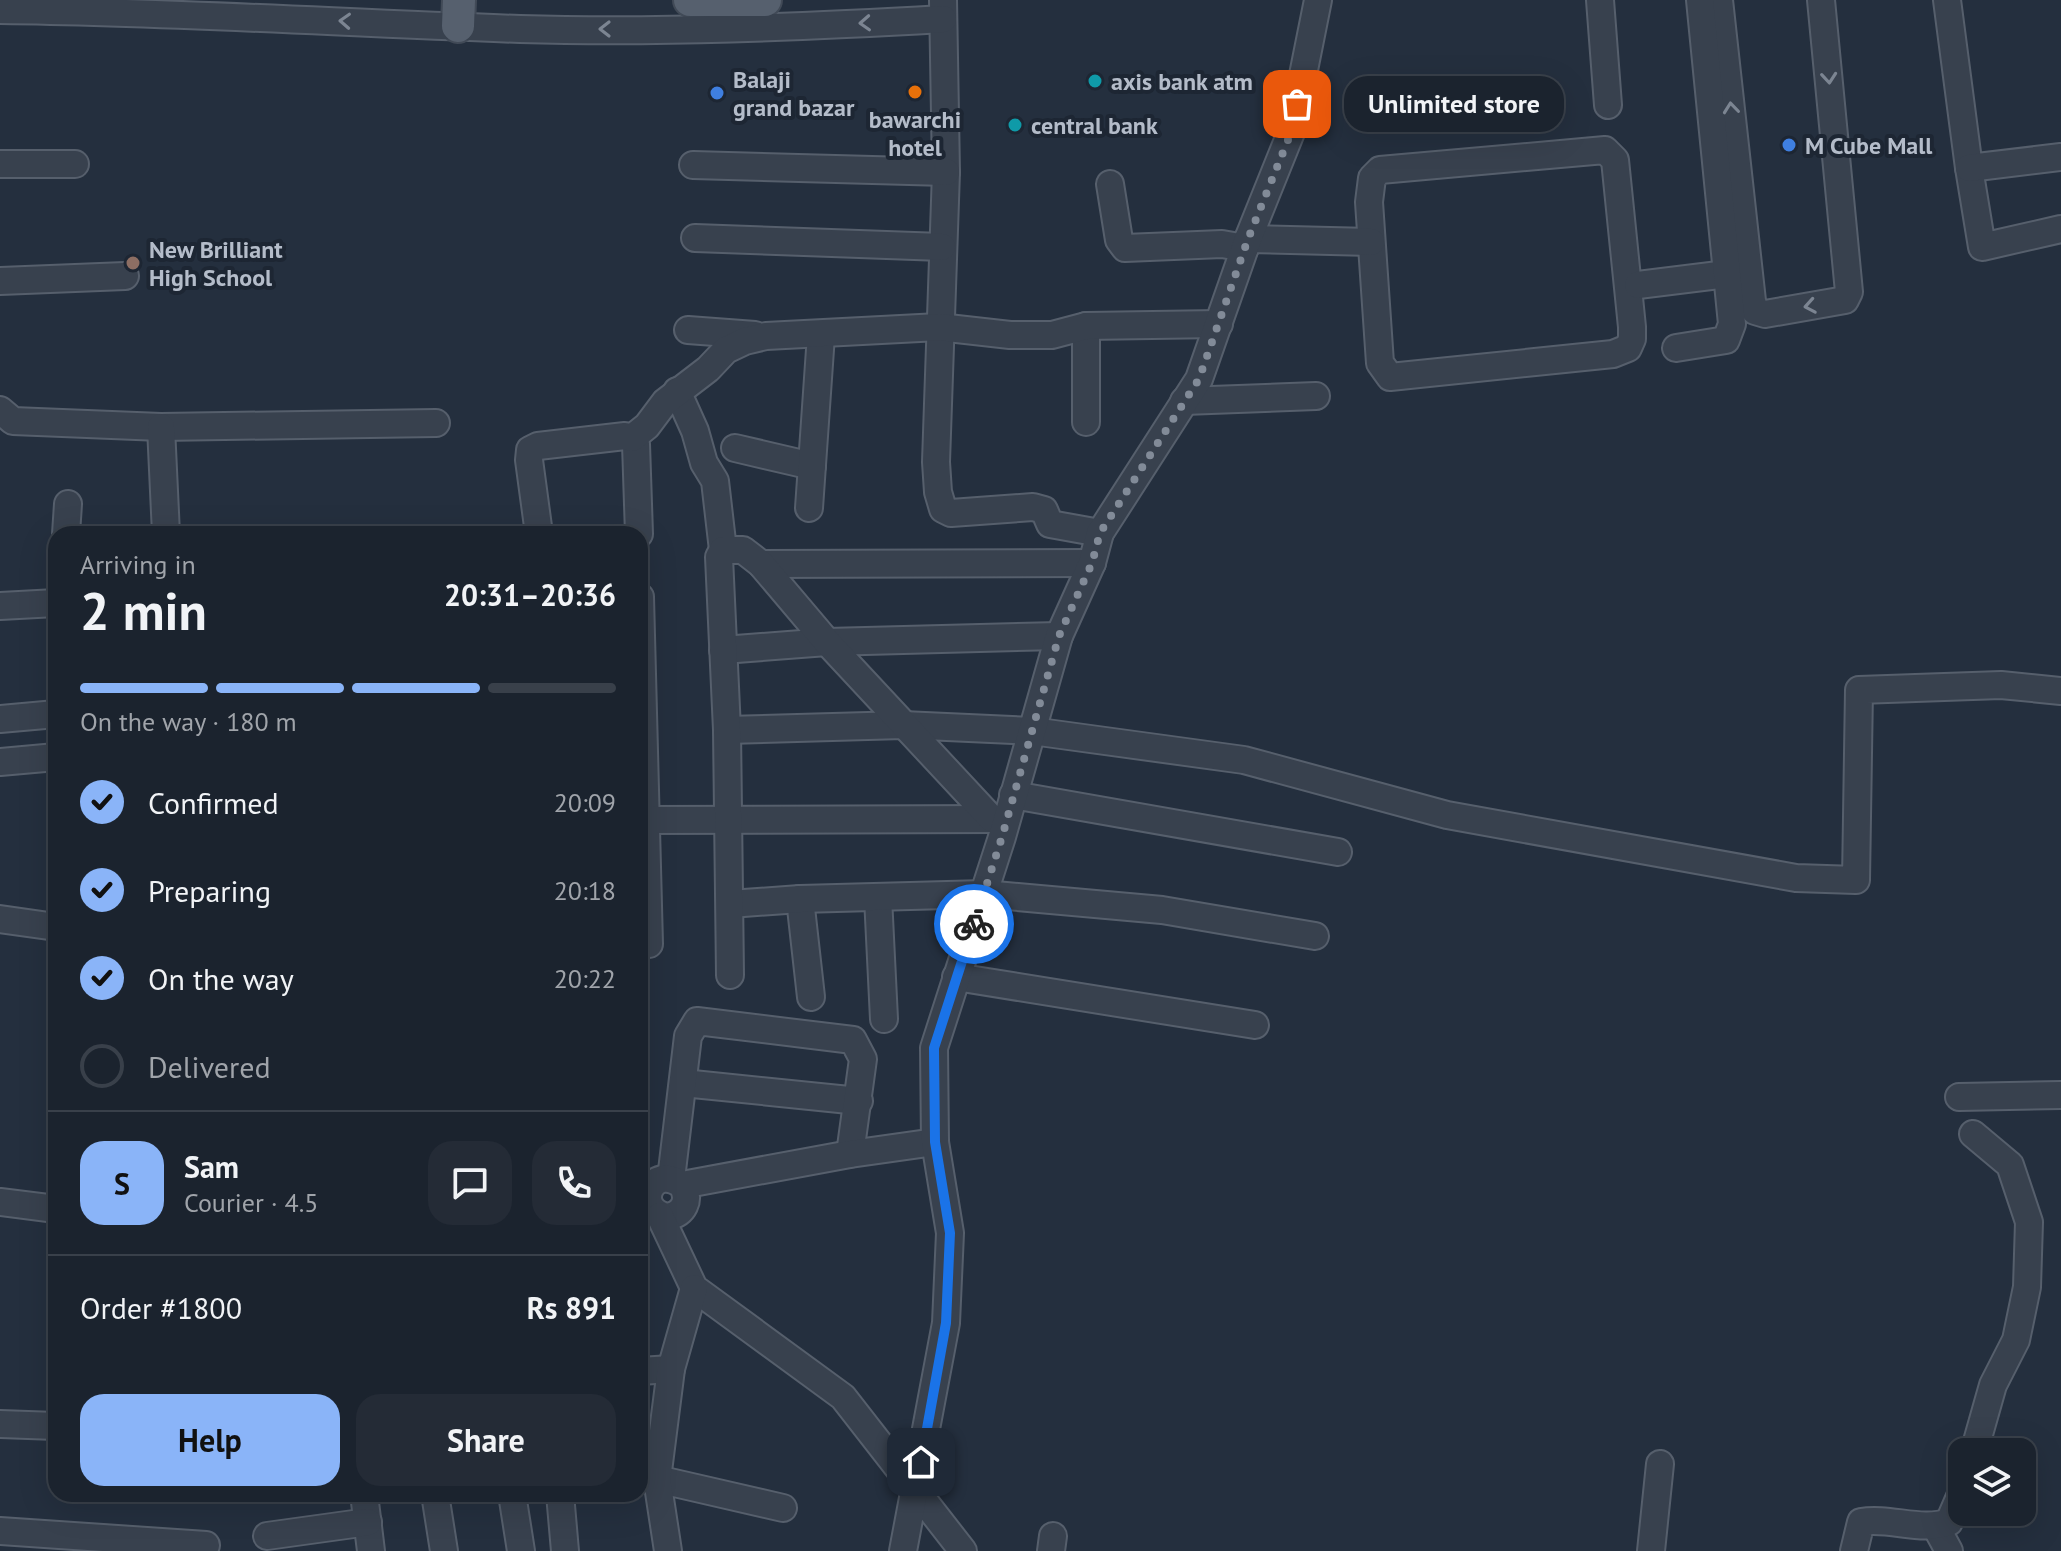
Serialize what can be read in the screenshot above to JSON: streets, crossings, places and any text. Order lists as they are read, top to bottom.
{
  "places": [
    "axis bank atm",
    "bawarchi hotel",
    "Balaji grand bazar",
    "Unlimited store",
    "central bank",
    "M Cube Mall",
    "New Brilliant High School"
  ],
  "page": {
    "bubble": "Unlimited store",
    "heading": ["2 min", "Arriving in", "20:31–20:36"],
    "panel": [
      "Sam",
      "Courier · 4.5",
      "Order #1800",
      "Rs 891"
    ],
    "bar": "On the way · 180 m",
    "list": [
      ["Confirmed", "20:09"],
      ["Preparing", "20:18"],
      ["On the way", "20:22"],
      "Delivered"
    ],
    "round": "S",
    "buttons": ["Help", "Share"]
  }
}
